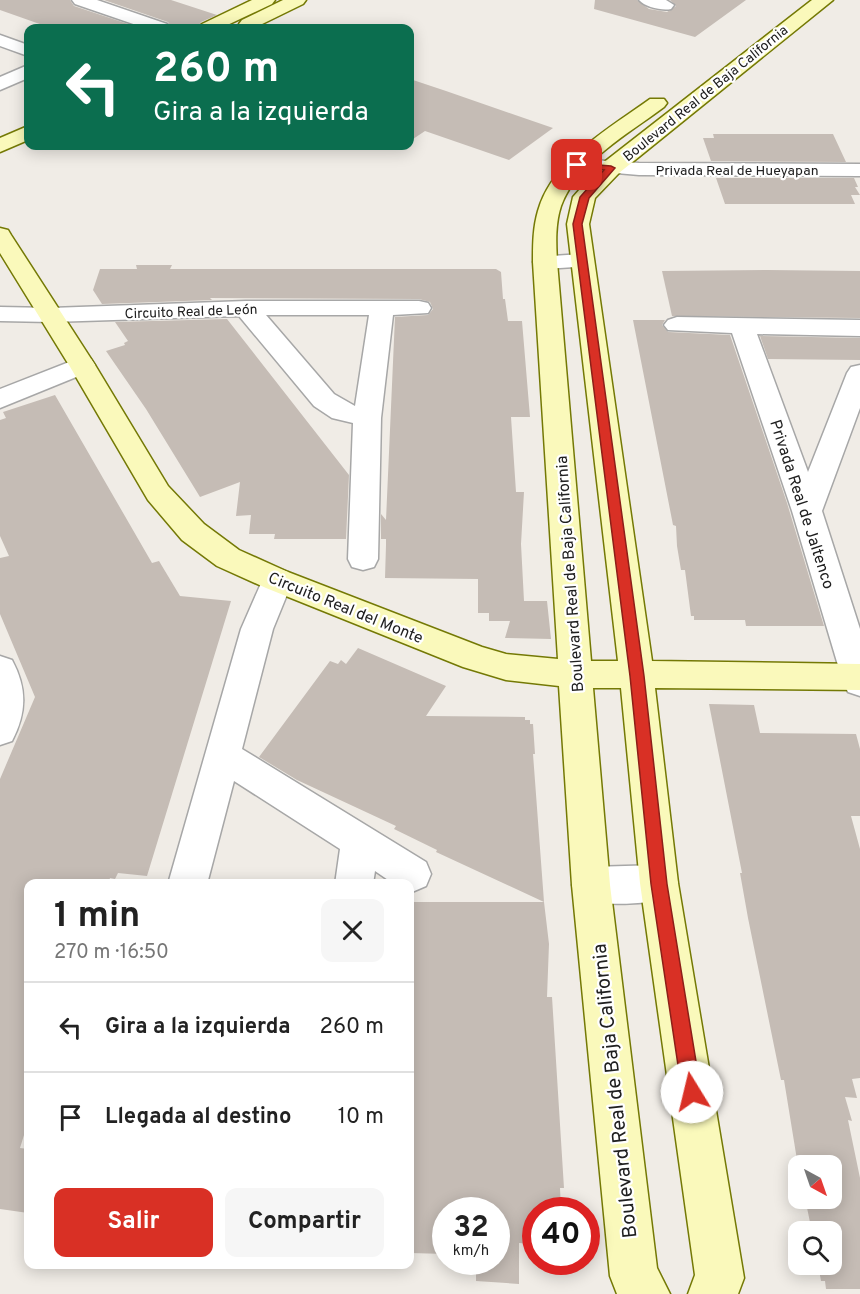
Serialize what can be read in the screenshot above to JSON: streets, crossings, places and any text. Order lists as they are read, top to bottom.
{
  "streets": {
    "street": [
      "Boulevard Real de Baja California",
      "Privada Real de Hueyapan",
      "Circuito Real de León",
      "Privada Real de Jaltenco",
      "Circuito Real del Monte"
    ]
  },
  "crossings": [
    ["Boulevard Real de Baja California", "Privada Real de Hueyapan"],
    ["Boulevard Real de Baja California", "Circuito Real del Monte"],
    ["Circuito Real de León", "Circuito Real del Monte"],
    ["Privada Real de Jaltenco", "Circuito Real del Monte"]
  ],
  "north": "bottom right",
  "page": {
    "turn": ["260 m", "Gira a la izquierda"],
    "heading": ["1 min", "270 m · 16:50"],
    "list": [
      {
        "name": "Gira a la izquierda",
        "value": "260 m"
      },
      {
        "name": "Llegada al destino",
        "value": "10 m"
      }
    ],
    "buttons": ["Salir", "Compartir"],
    "speed": "32 km/h",
    "limit": "40"
  }
}
